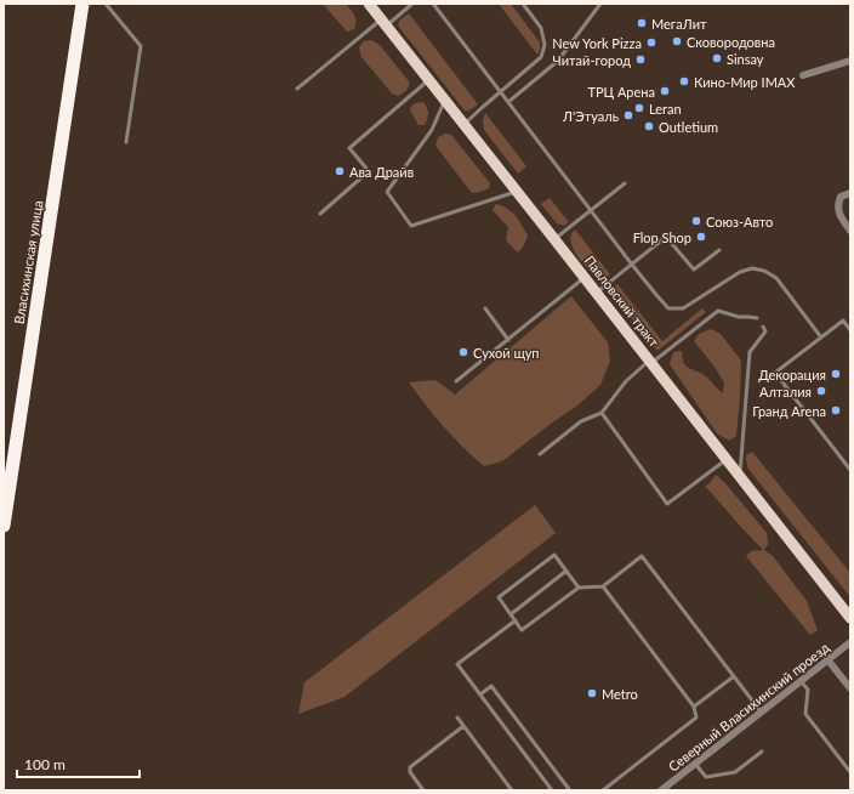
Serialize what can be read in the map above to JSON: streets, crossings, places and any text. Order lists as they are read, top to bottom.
{
  "streets": {
    "highway": ["Власихинская улица"],
    "main road": ["Павловский тракт"],
    "street": ["Северный Власихинский проезд"]
  },
  "places": [
    "МегаЛит",
    "Сковородовна",
    "New York Pizza",
    "Sinsay",
    "Читай-город",
    "Кино-Мир IMAX",
    "ТРЦ Арена",
    "Leran",
    "Л'Этуаль",
    "Outletium",
    "Ава Драйв",
    "Союз-Авто",
    "Flop Shop",
    "Сухой щуп",
    "Декорация",
    "Алталия",
    "Гранд Arena",
    "Metro"
  ],
  "scale_bar": "100 m"
}
